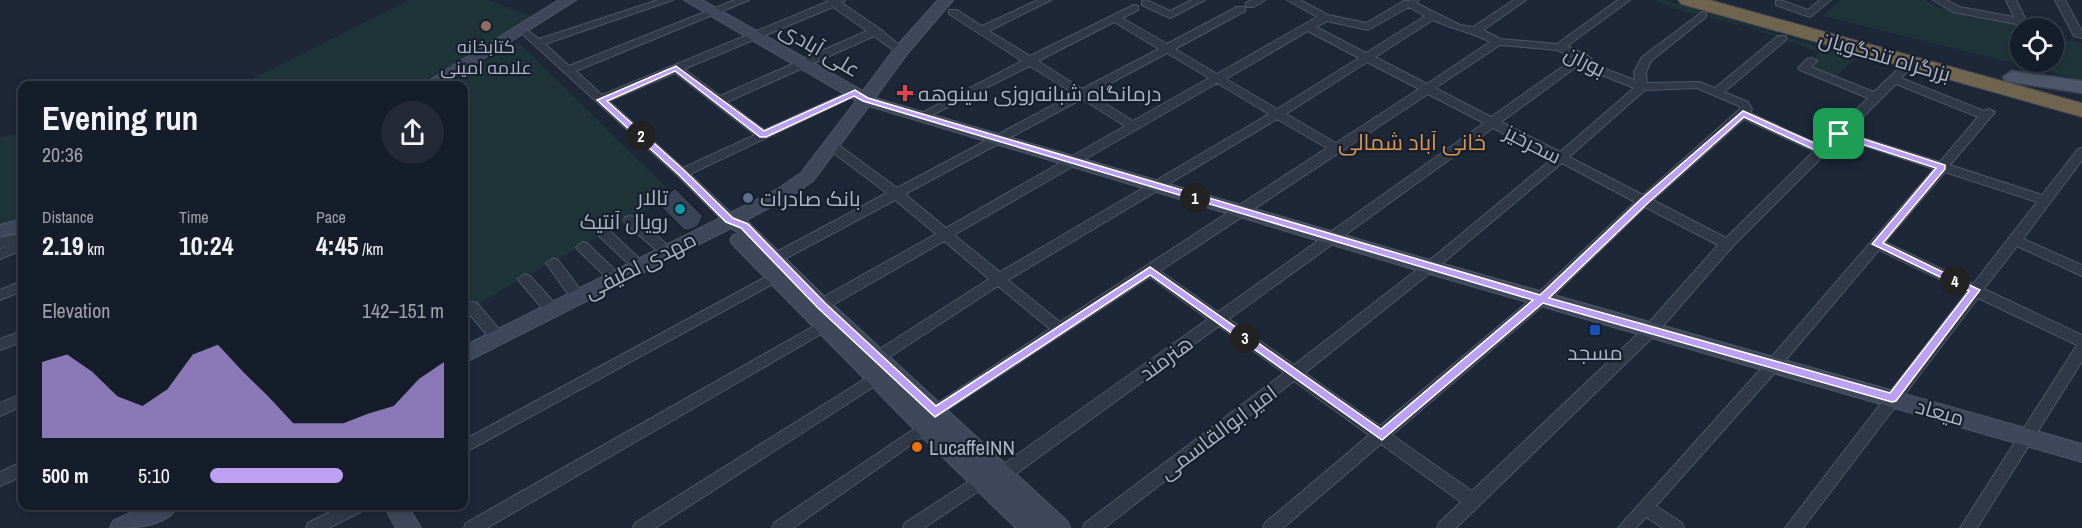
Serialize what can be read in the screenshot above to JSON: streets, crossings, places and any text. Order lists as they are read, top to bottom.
{
  "streets": {
    "highway": ["بزرگراه تندگویان"],
    "main road": ["علی آبادی", "مهدی لطیفی", "میعاد"],
    "street": [
      "بوران",
      "سحرخیز",
      "هنرمند",
      "امیر ابوالقاسمی"
    ]
  },
  "crossings": [
    ["علی آبادی", "مهدی لطیفی"],
    ["علی آبادی", "میعاد"],
    ["بوران", "هنرمند"],
    ["بوران", "امیر ابوالقاسمی"],
    ["سحرخیز", "هنرمند"],
    ["سحرخیز", "امیر ابوالقاسمی"],
    ["مهدی لطیفی", "میعاد"],
    ["هنرمند", "میعاد"],
    ["میعاد", "امیر ابوالقاسمی"]
  ],
  "districts": ["خانی آباد شمالی"],
  "places": {
    "other": [
      "کتابخانه علامه امینی",
      "بانک صادرات",
      "تالار رویال آنتیک",
      "LucaffeINN"
    ],
    "health": ["درمانگاه شبانه‌روزی سینوهه"],
    "transit": ["مسجد"]
  },
  "page": {
    "heading": ["Evening run", "20:36"],
    "pins": [
      "2",
      "1",
      "4",
      "3"
    ],
    "stats": [
      ["Distance", "2.19 km"],
      ["Time", "10:24"],
      ["Pace", "4:45 /km"]
    ],
    "chart": ["Elevation", "142–151 m"],
    "list": [
      {
        "name": "500 m",
        "note": "5:10"
      }
    ]
  }
}
